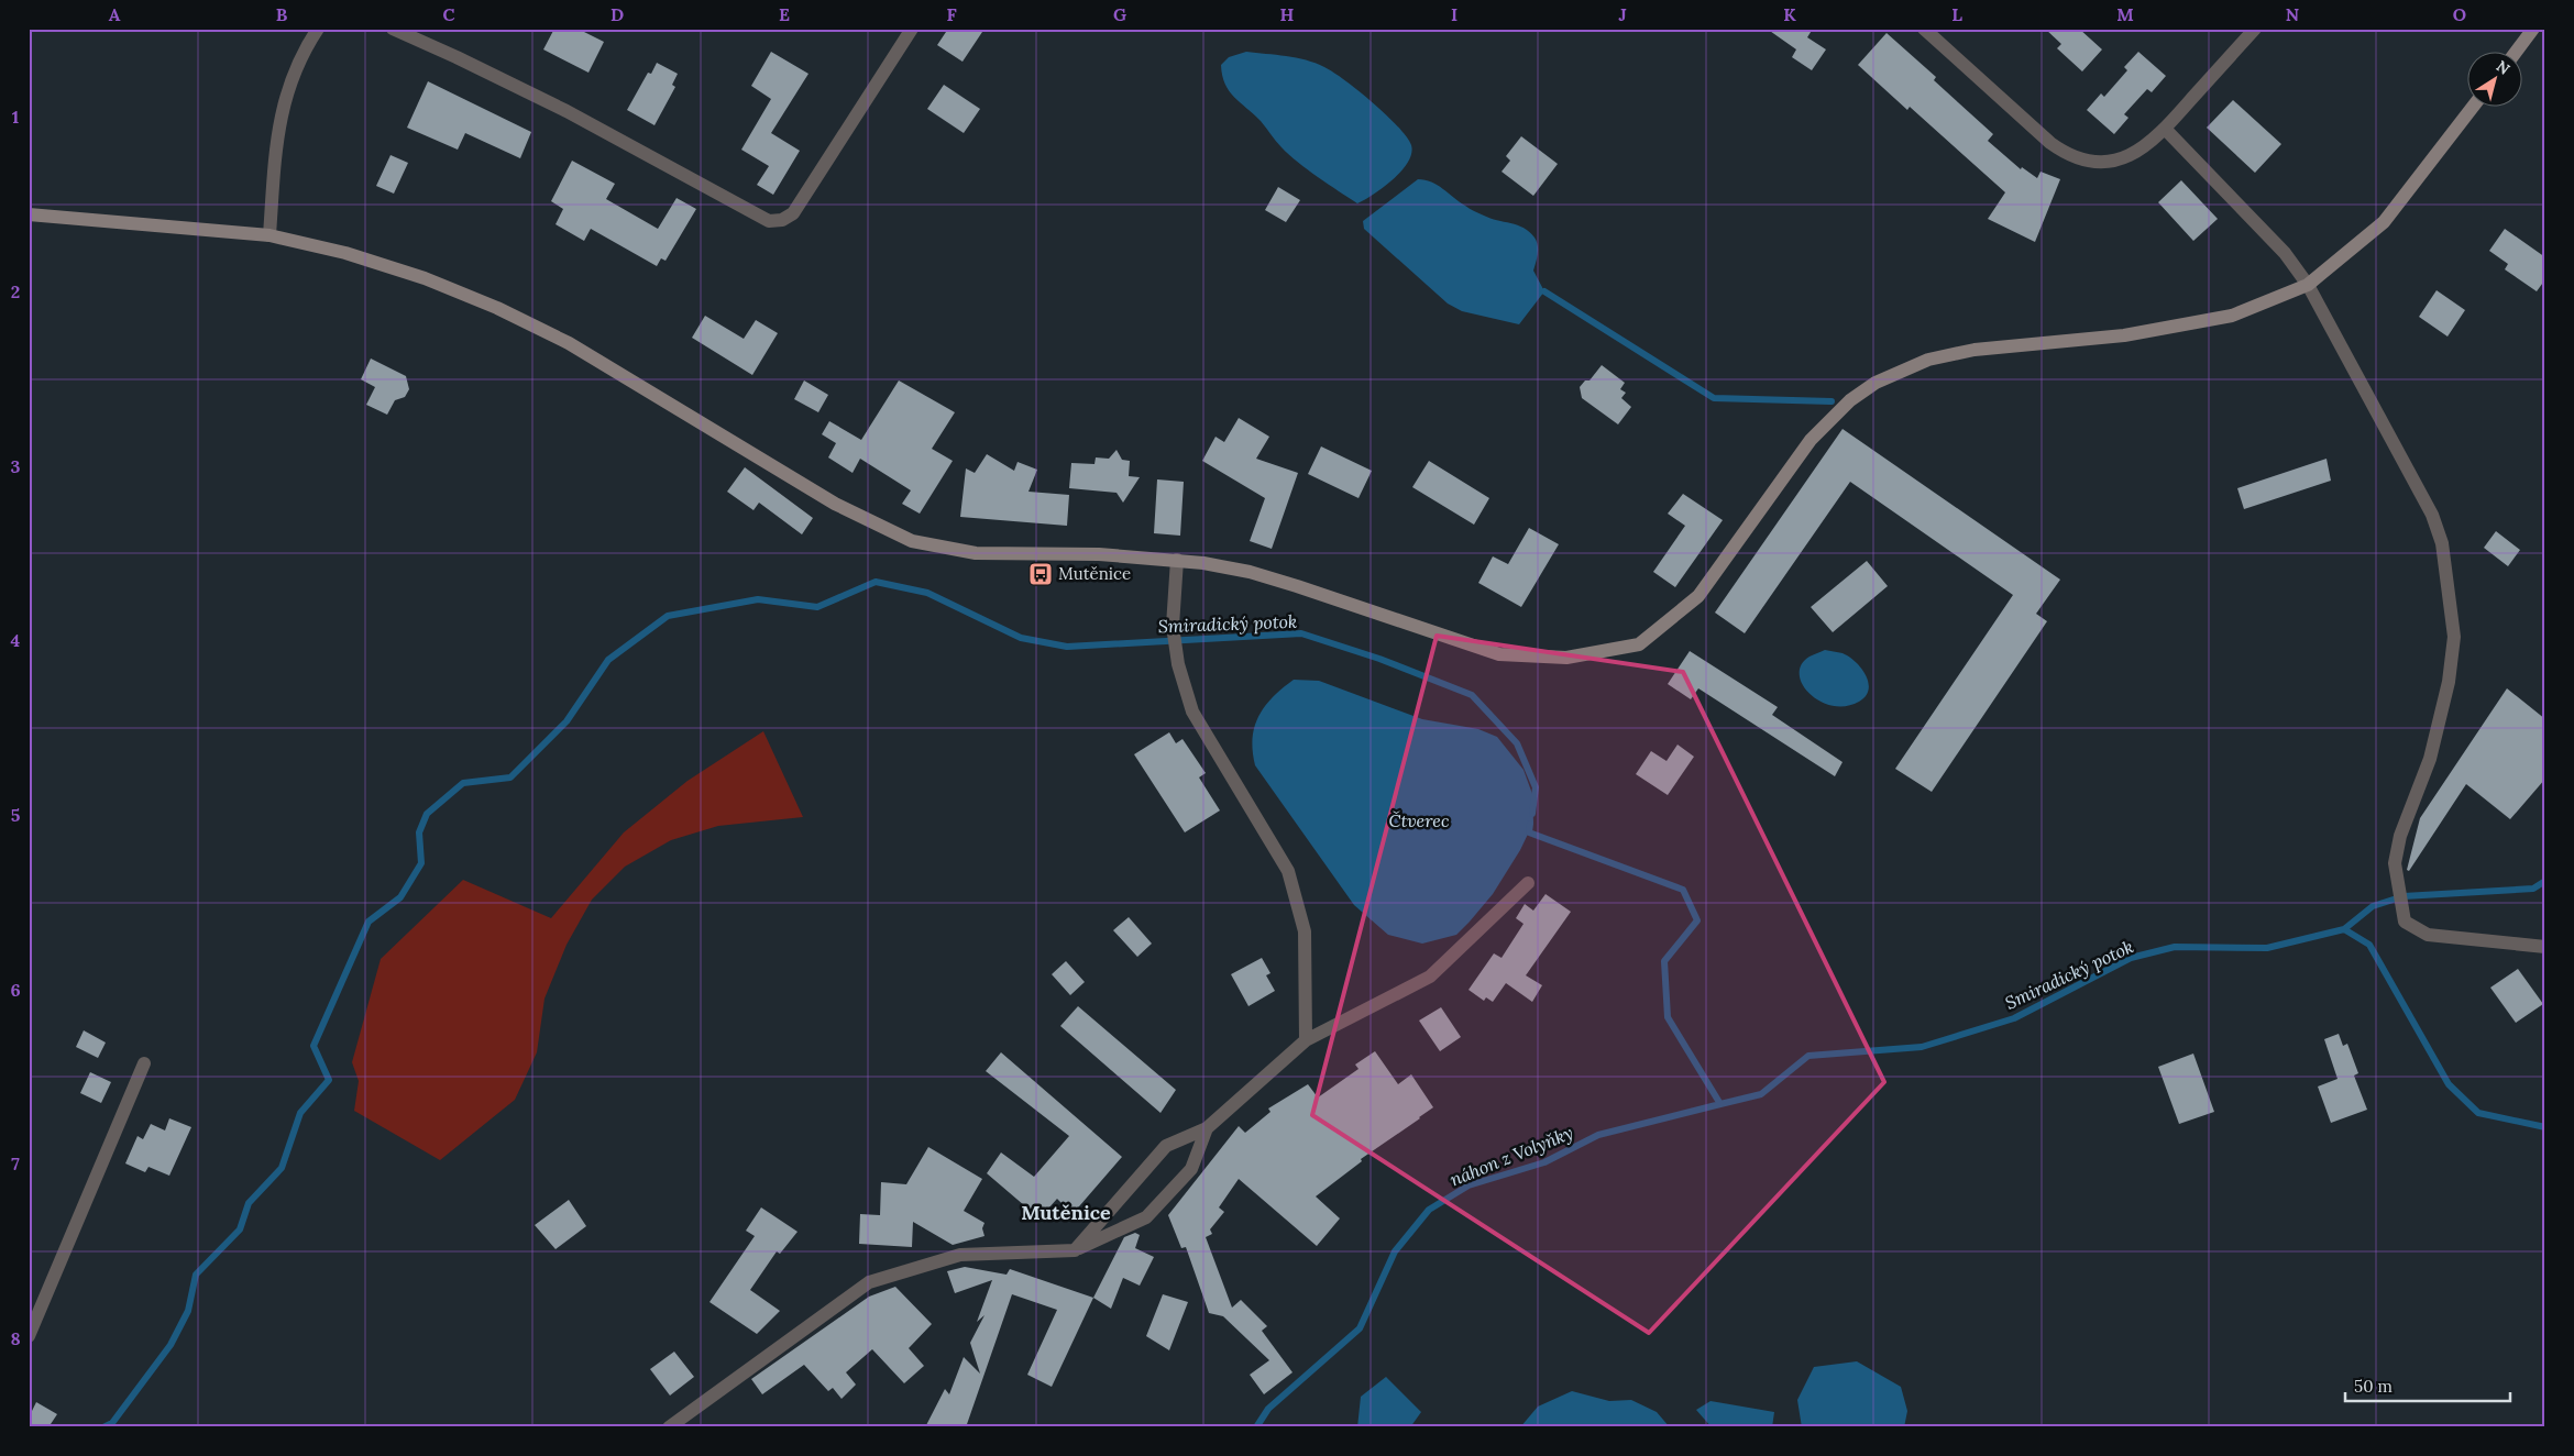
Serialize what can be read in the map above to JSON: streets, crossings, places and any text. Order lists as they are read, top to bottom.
{
  "districts": ["Mutěnice"],
  "water": ["Smiradický potok", "Čtverec", "náhon z Volyňky"],
  "places": {
    "bus stop": ["Mutěnice"]
  },
  "scale_bar": "50 m",
  "north": "top right",
  "grid": {
    "columns": [
      "A",
      "B",
      "C",
      "D",
      "E",
      "F",
      "G",
      "H",
      "I",
      "J",
      "K",
      "L",
      "M",
      "N",
      "O"
    ],
    "rows": [
      "1",
      "2",
      "3",
      "4",
      "5",
      "6",
      "7",
      "8"
    ]
  }
}
